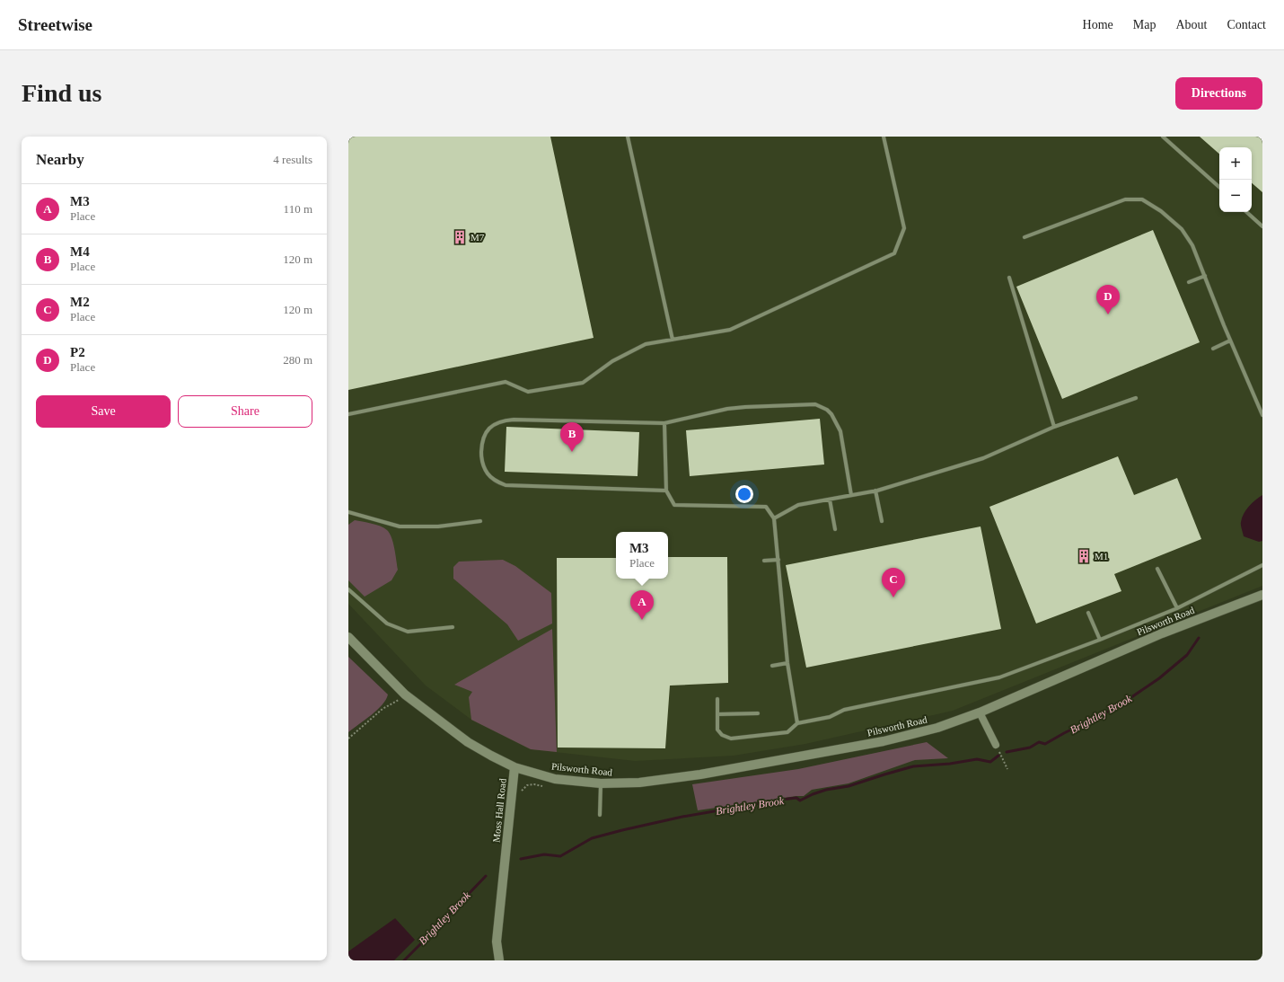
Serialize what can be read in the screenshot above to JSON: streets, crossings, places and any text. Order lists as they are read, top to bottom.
{
  "streets": {
    "street": ["Pilsworth Road", "Moss Hall Road"]
  },
  "crossings": [
    ["Pilsworth Road", "Moss Hall Road"]
  ],
  "water": ["Brightley Brook"],
  "places": {
    "building": ["M7", "M1"]
  },
  "page": {
    "header": "Streetwise",
    "nav": [
      "Home",
      "Map",
      "About",
      "Contact"
    ],
    "buttons": [
      "Directions",
      ["Save", "Share"]
    ],
    "title": "Find us",
    "heading": ["Nearby", "4 results"],
    "map_buttons": ["+", "−"],
    "list": [
      {
        "mark": "A",
        "name": "M3",
        "note": "Place",
        "value": "110 m"
      },
      {
        "mark": "B",
        "name": "M4",
        "note": "Place",
        "value": "120 m"
      },
      {
        "mark": "C",
        "name": "M2",
        "note": "Place",
        "value": "120 m"
      },
      {
        "mark": "D",
        "name": "P2",
        "note": "Place",
        "value": "280 m"
      }
    ],
    "pins": [
      "D",
      "B",
      "C",
      "A"
    ],
    "popup": ["M3", "Place"]
  }
}
